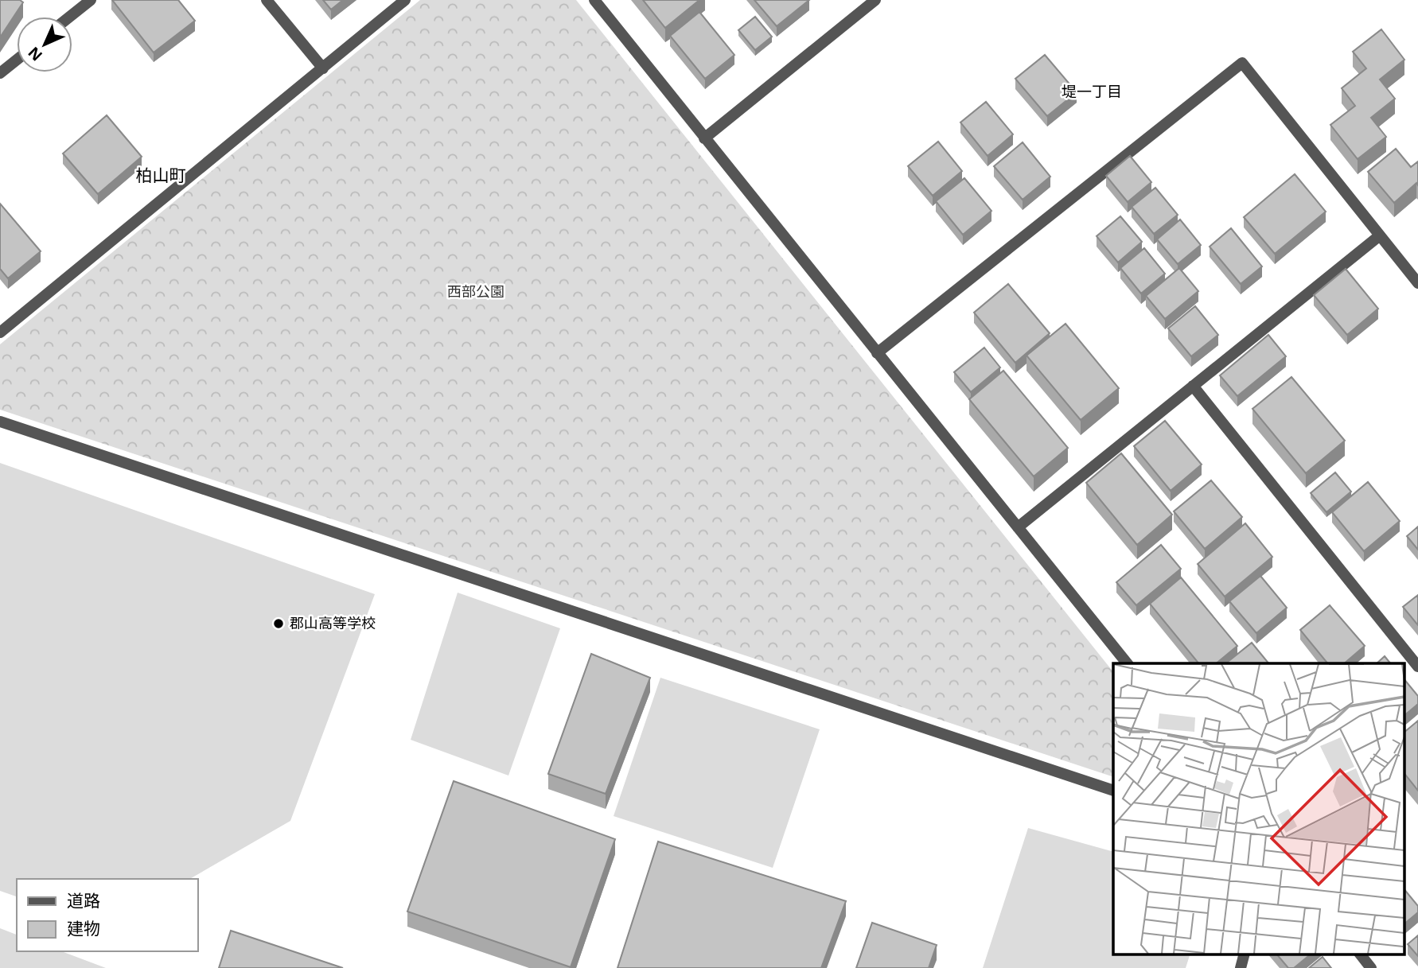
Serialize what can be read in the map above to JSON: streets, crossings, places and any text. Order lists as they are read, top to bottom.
{
  "districts": ["堤一丁目", "柏山町"],
  "parks": ["西部公園"],
  "places": ["郡山高等学校"],
  "legend": ["道路", "建物"],
  "north": "bottom left"
}
